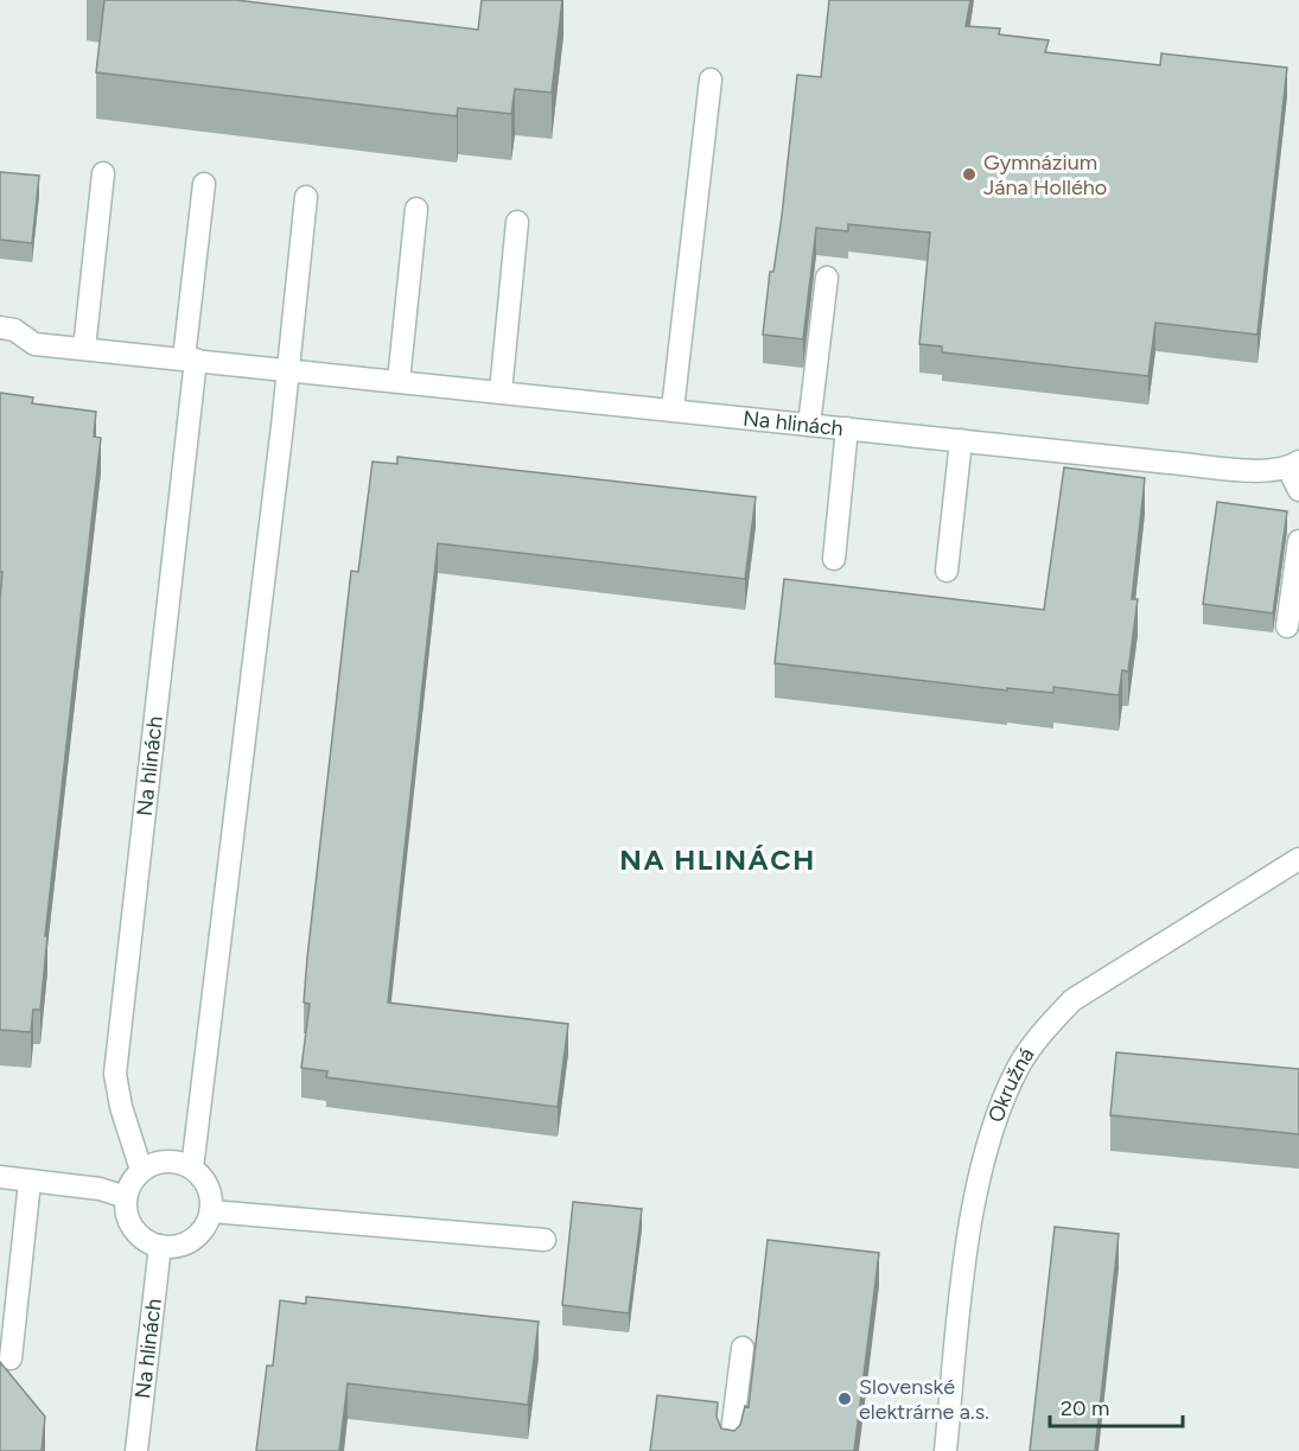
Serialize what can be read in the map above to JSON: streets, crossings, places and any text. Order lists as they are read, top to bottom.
{
  "streets": {
    "street": ["Na hlinách", "Okružná"]
  },
  "districts": ["NA HLINÁCH"],
  "places": ["Gymnázium Jána Hollého", "Slovenské elektrárne a.s."],
  "scale_bar": "20 m"
}
